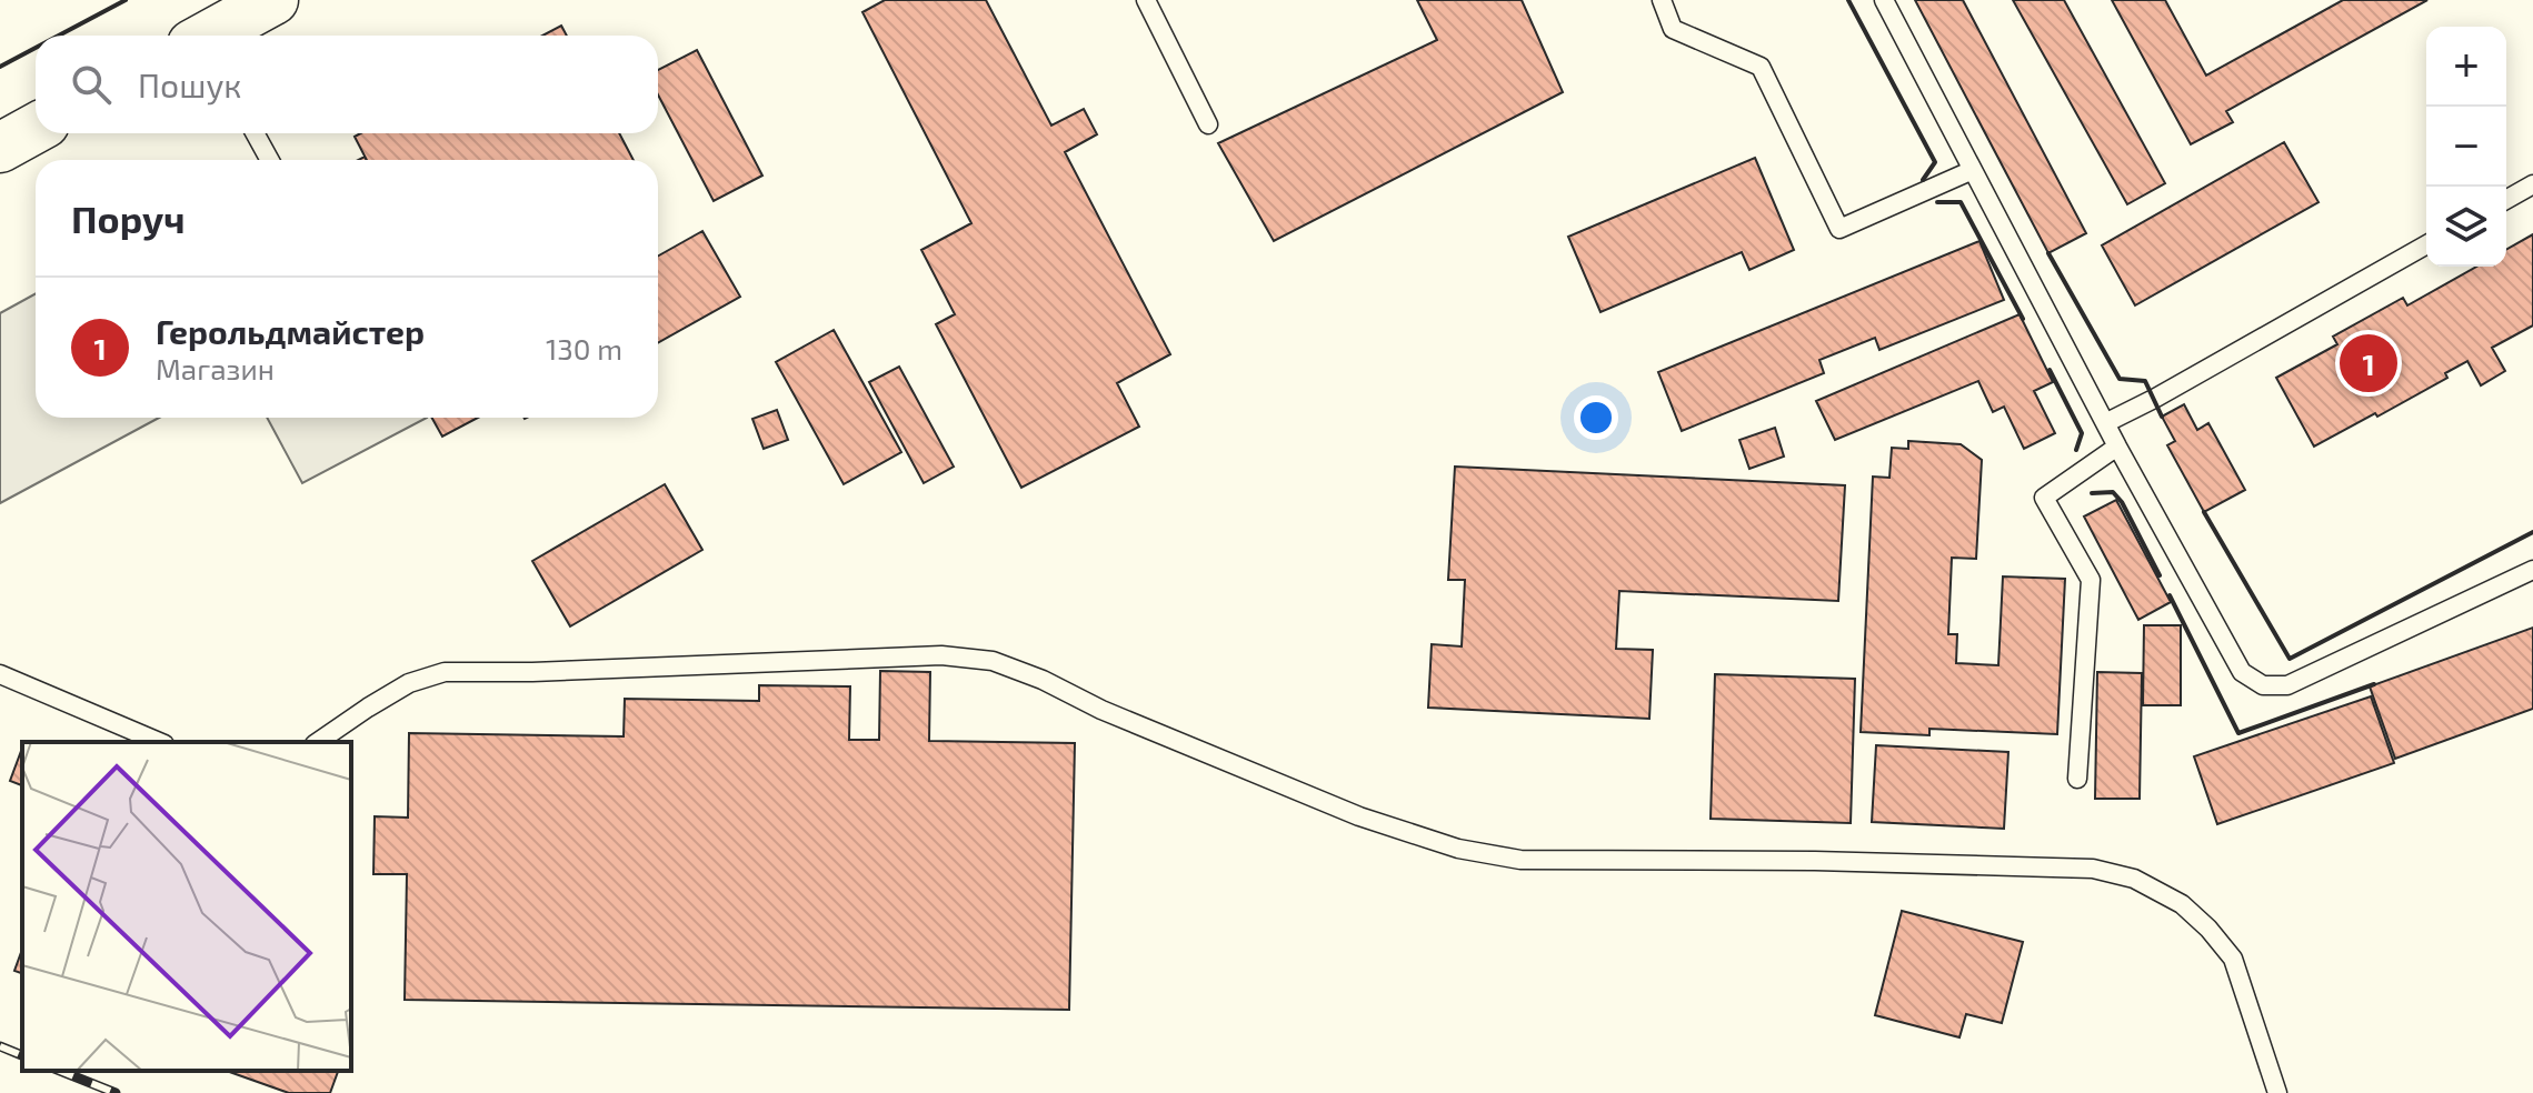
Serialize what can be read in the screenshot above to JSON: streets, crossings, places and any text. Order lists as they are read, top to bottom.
{
  "page": {
    "map_buttons": ["+", "−"],
    "search": "Пошук",
    "heading": "Поруч",
    "list": [
      {
        "mark": "1",
        "name": "Герольдмайстер",
        "note": "Магазин",
        "value": "130 m"
      }
    ],
    "pins": "1"
  }
}
